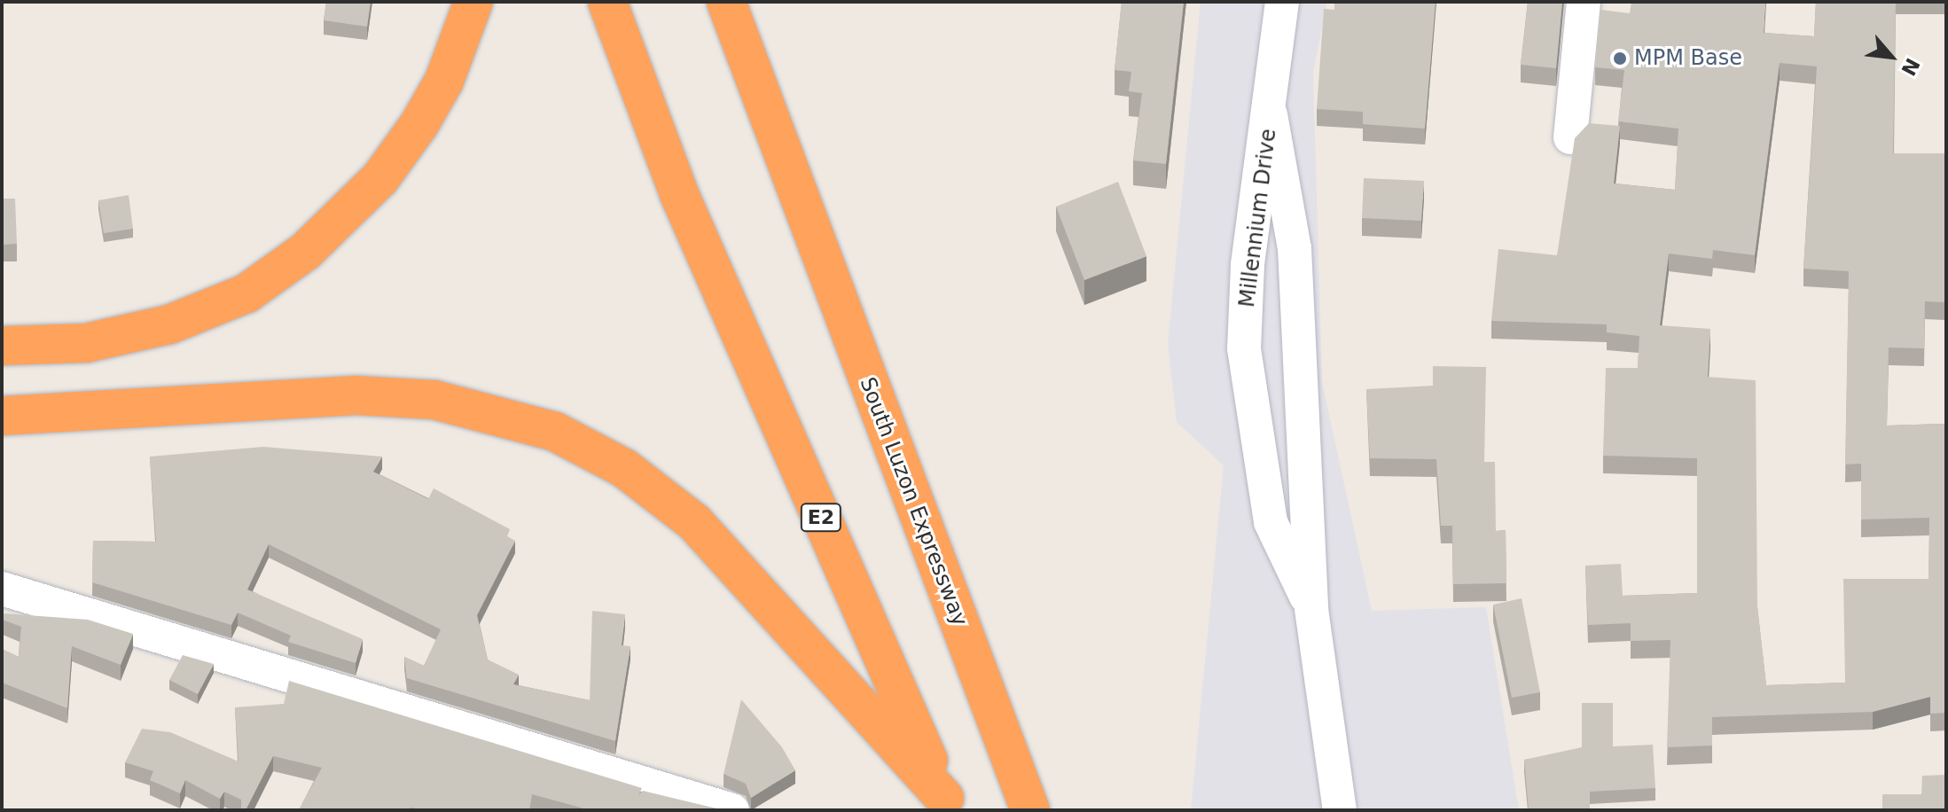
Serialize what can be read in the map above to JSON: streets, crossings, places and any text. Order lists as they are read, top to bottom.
{
  "streets": {
    "highway": ["South Luzon Expressway", "E2"],
    "street": ["Millennium Drive"]
  },
  "places": ["MPM Base"],
  "north": "bottom right"
}
